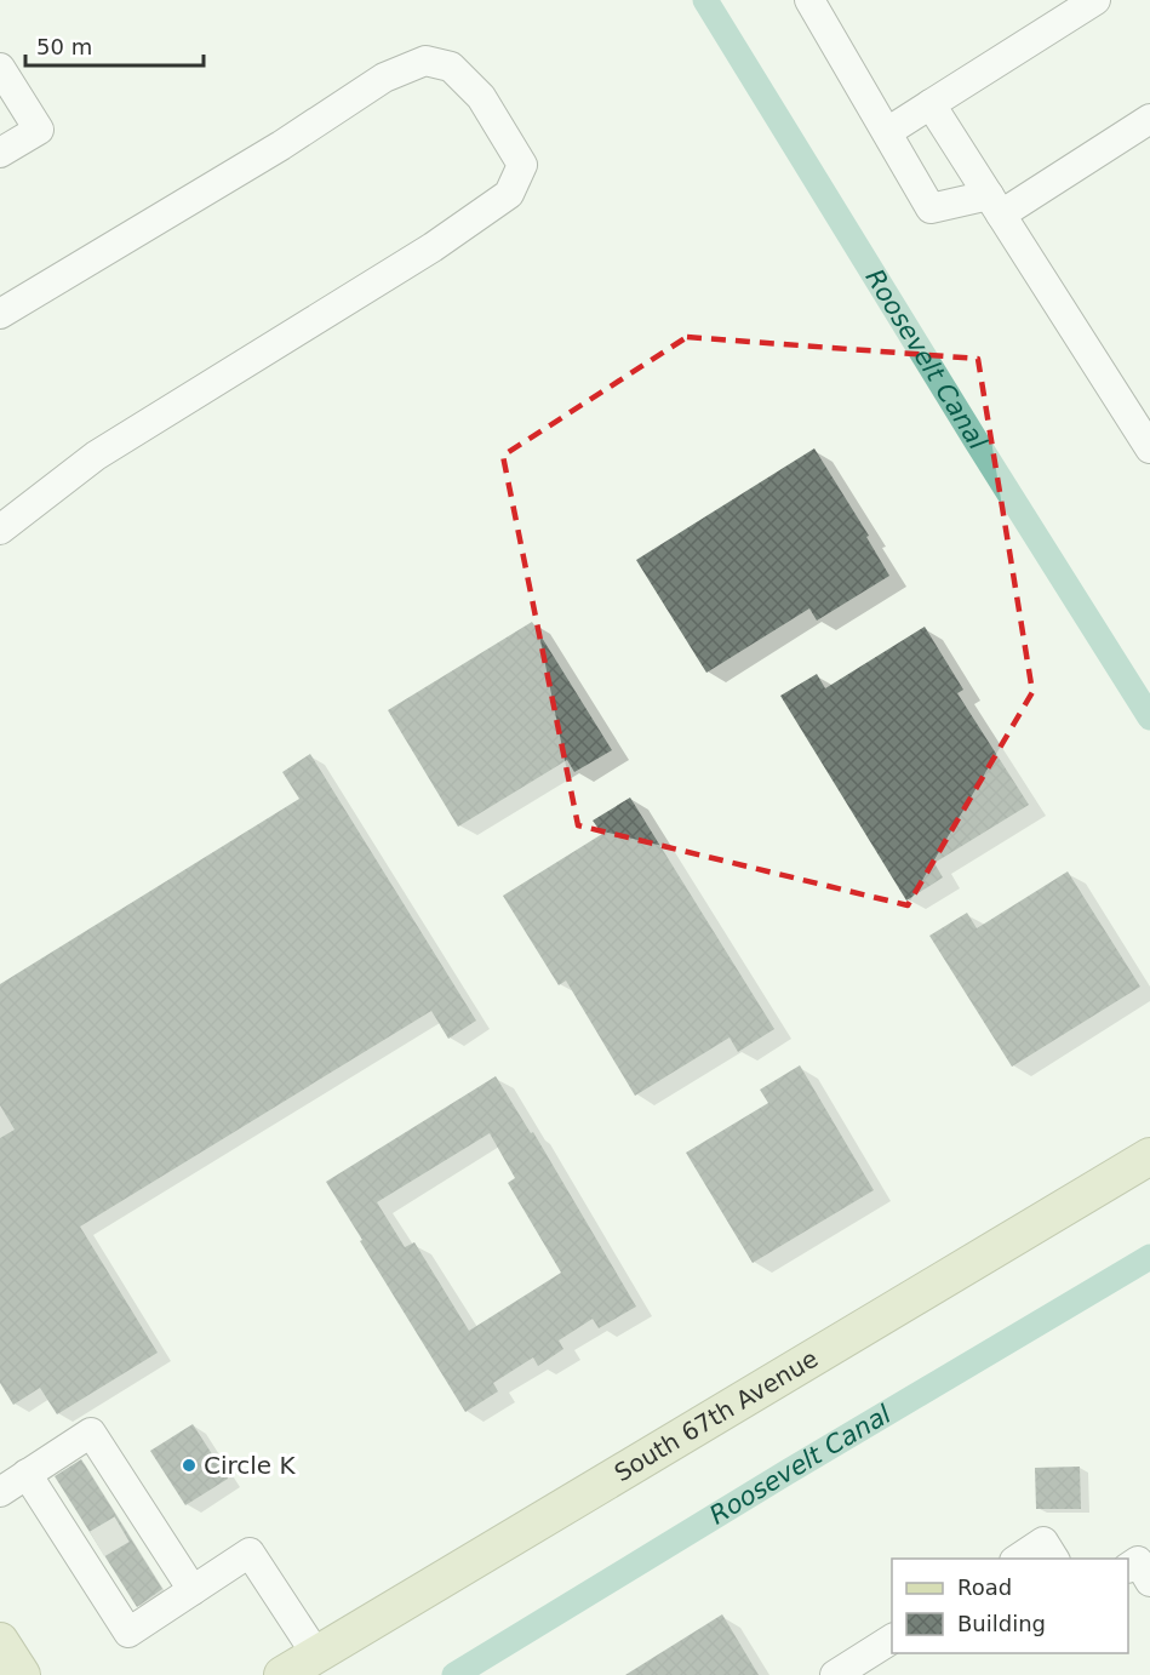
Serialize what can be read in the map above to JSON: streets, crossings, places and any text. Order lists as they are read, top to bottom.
{
  "streets": {
    "main road": ["South 67th Avenue"]
  },
  "water": ["Roosevelt Canal"],
  "places": ["Circle K"],
  "legend": ["Road", "Building"],
  "scale_bar": "50 m"
}
